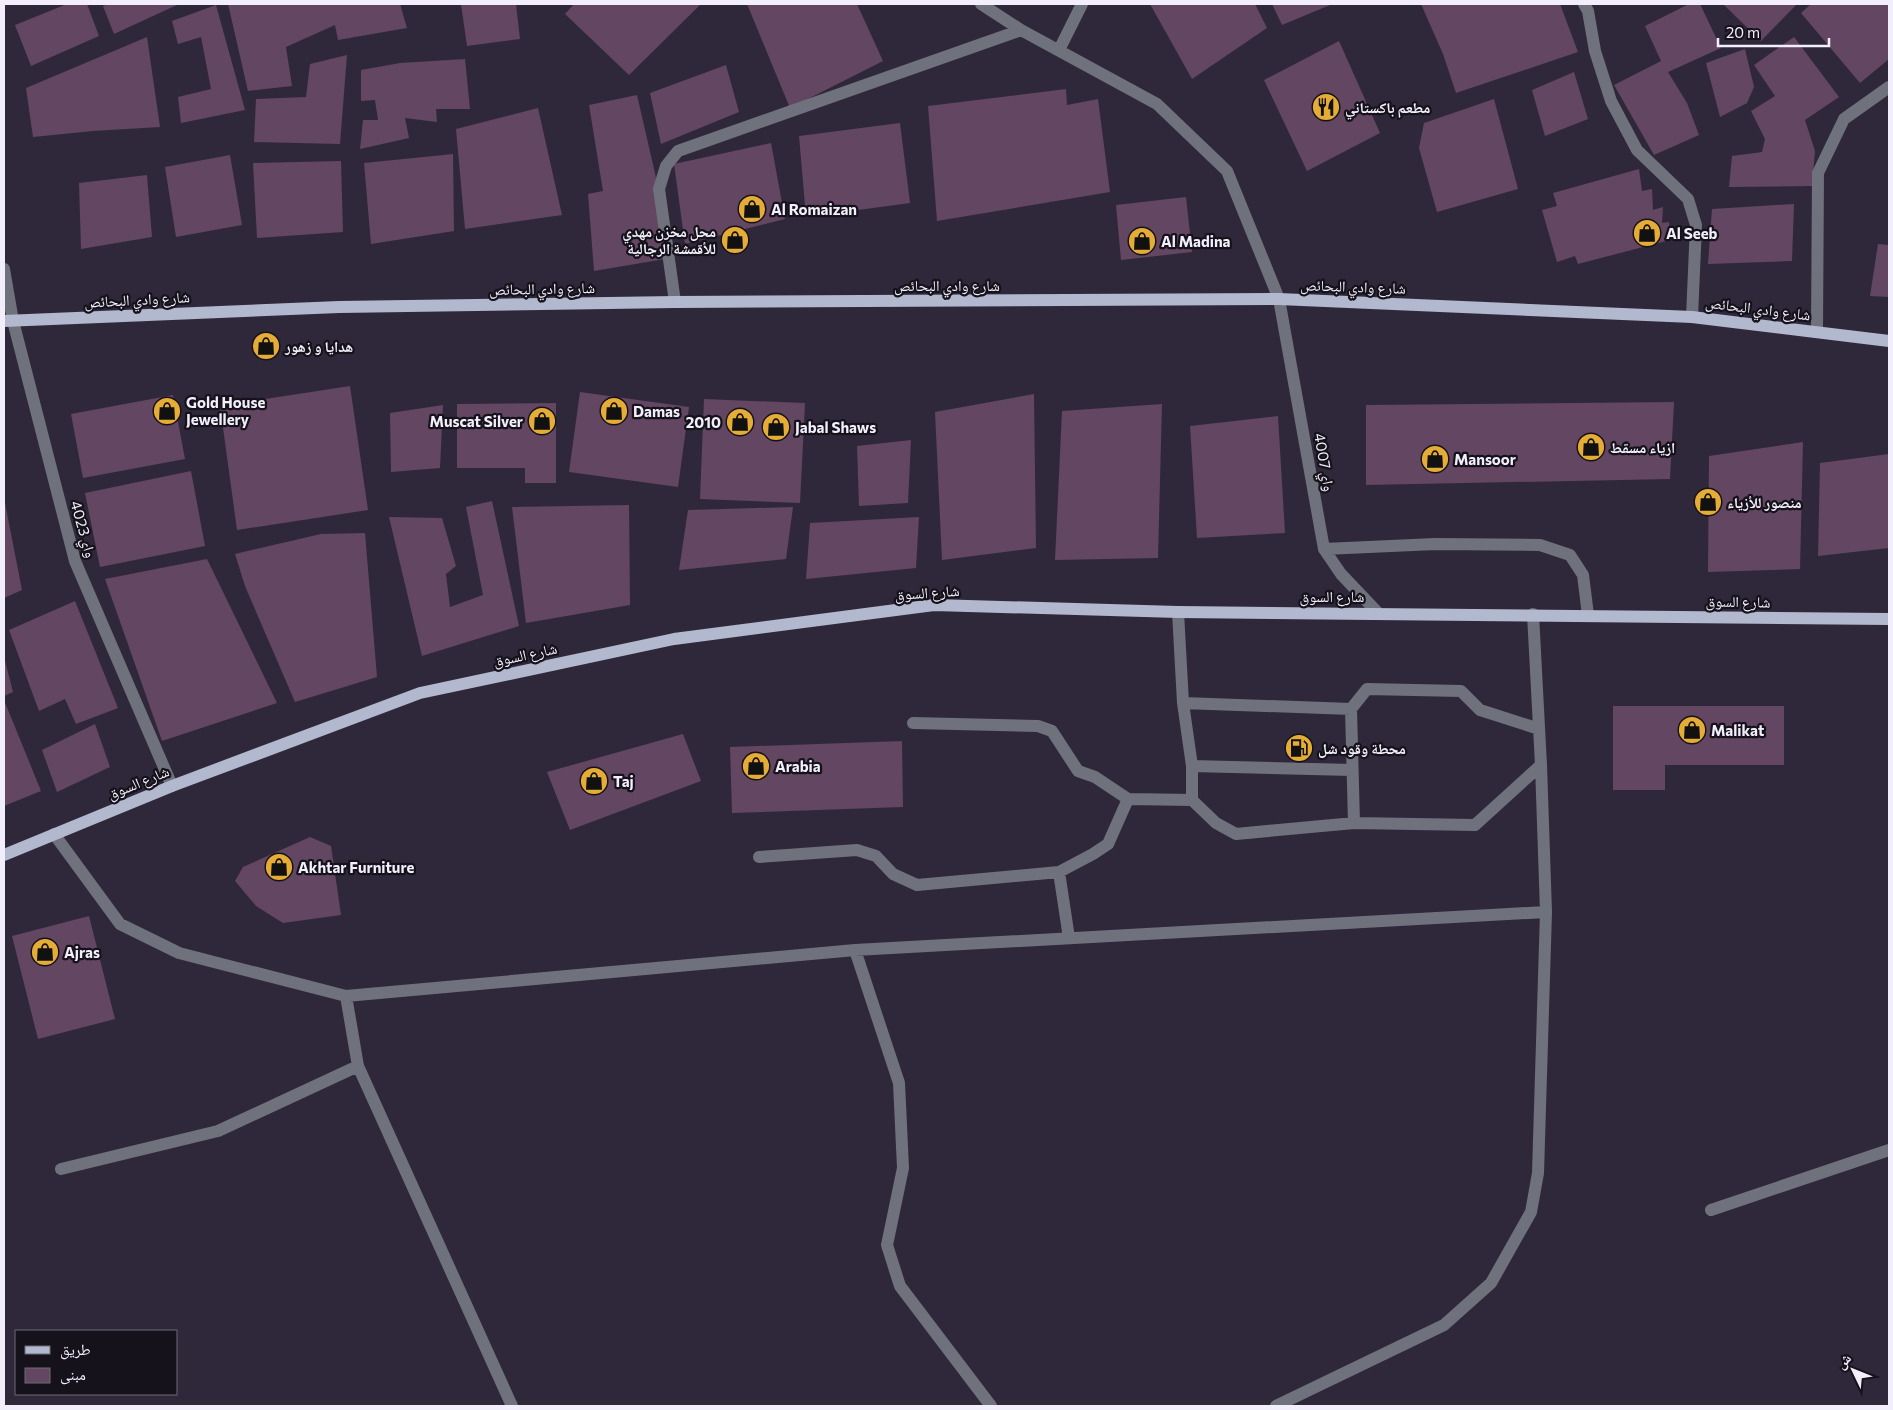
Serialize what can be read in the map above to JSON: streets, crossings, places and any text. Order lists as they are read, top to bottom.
{
  "streets": {
    "main road": ["شارع وادي البحائص", "شارع السوق"],
    "street": ["واي 4007", "واي 4023"]
  },
  "crossings": [
    ["شارع وادي البحائص", "واي 4007"],
    ["شارع وادي البحائص", "واي 4023"],
    ["واي 4007", "شارع السوق"],
    ["واي 4023", "شارع السوق"]
  ],
  "places": {
    "restaurant": ["مطعم باكستاني"],
    "shop": [
      "Al Romaizan",
      "Al Seeb",
      "محل مخزن مهدي للأقمشة الرجالية",
      "Al Madina",
      "هدايا و زهور",
      "Gold House Jewellery",
      "Damas",
      "Muscat Silver",
      "2010",
      "Jabal Shaws",
      "ازياء مسقط",
      "Mansoor",
      "منصور للأزياء",
      "Malikat",
      "Arabia",
      "Taj",
      "Akhtar Furniture",
      "Ajras"
    ],
    "fuel station": ["محطة وقود شل"]
  },
  "legend": ["طريق", "مبنى"],
  "scale_bar": "20 m",
  "north": "top left"
}
